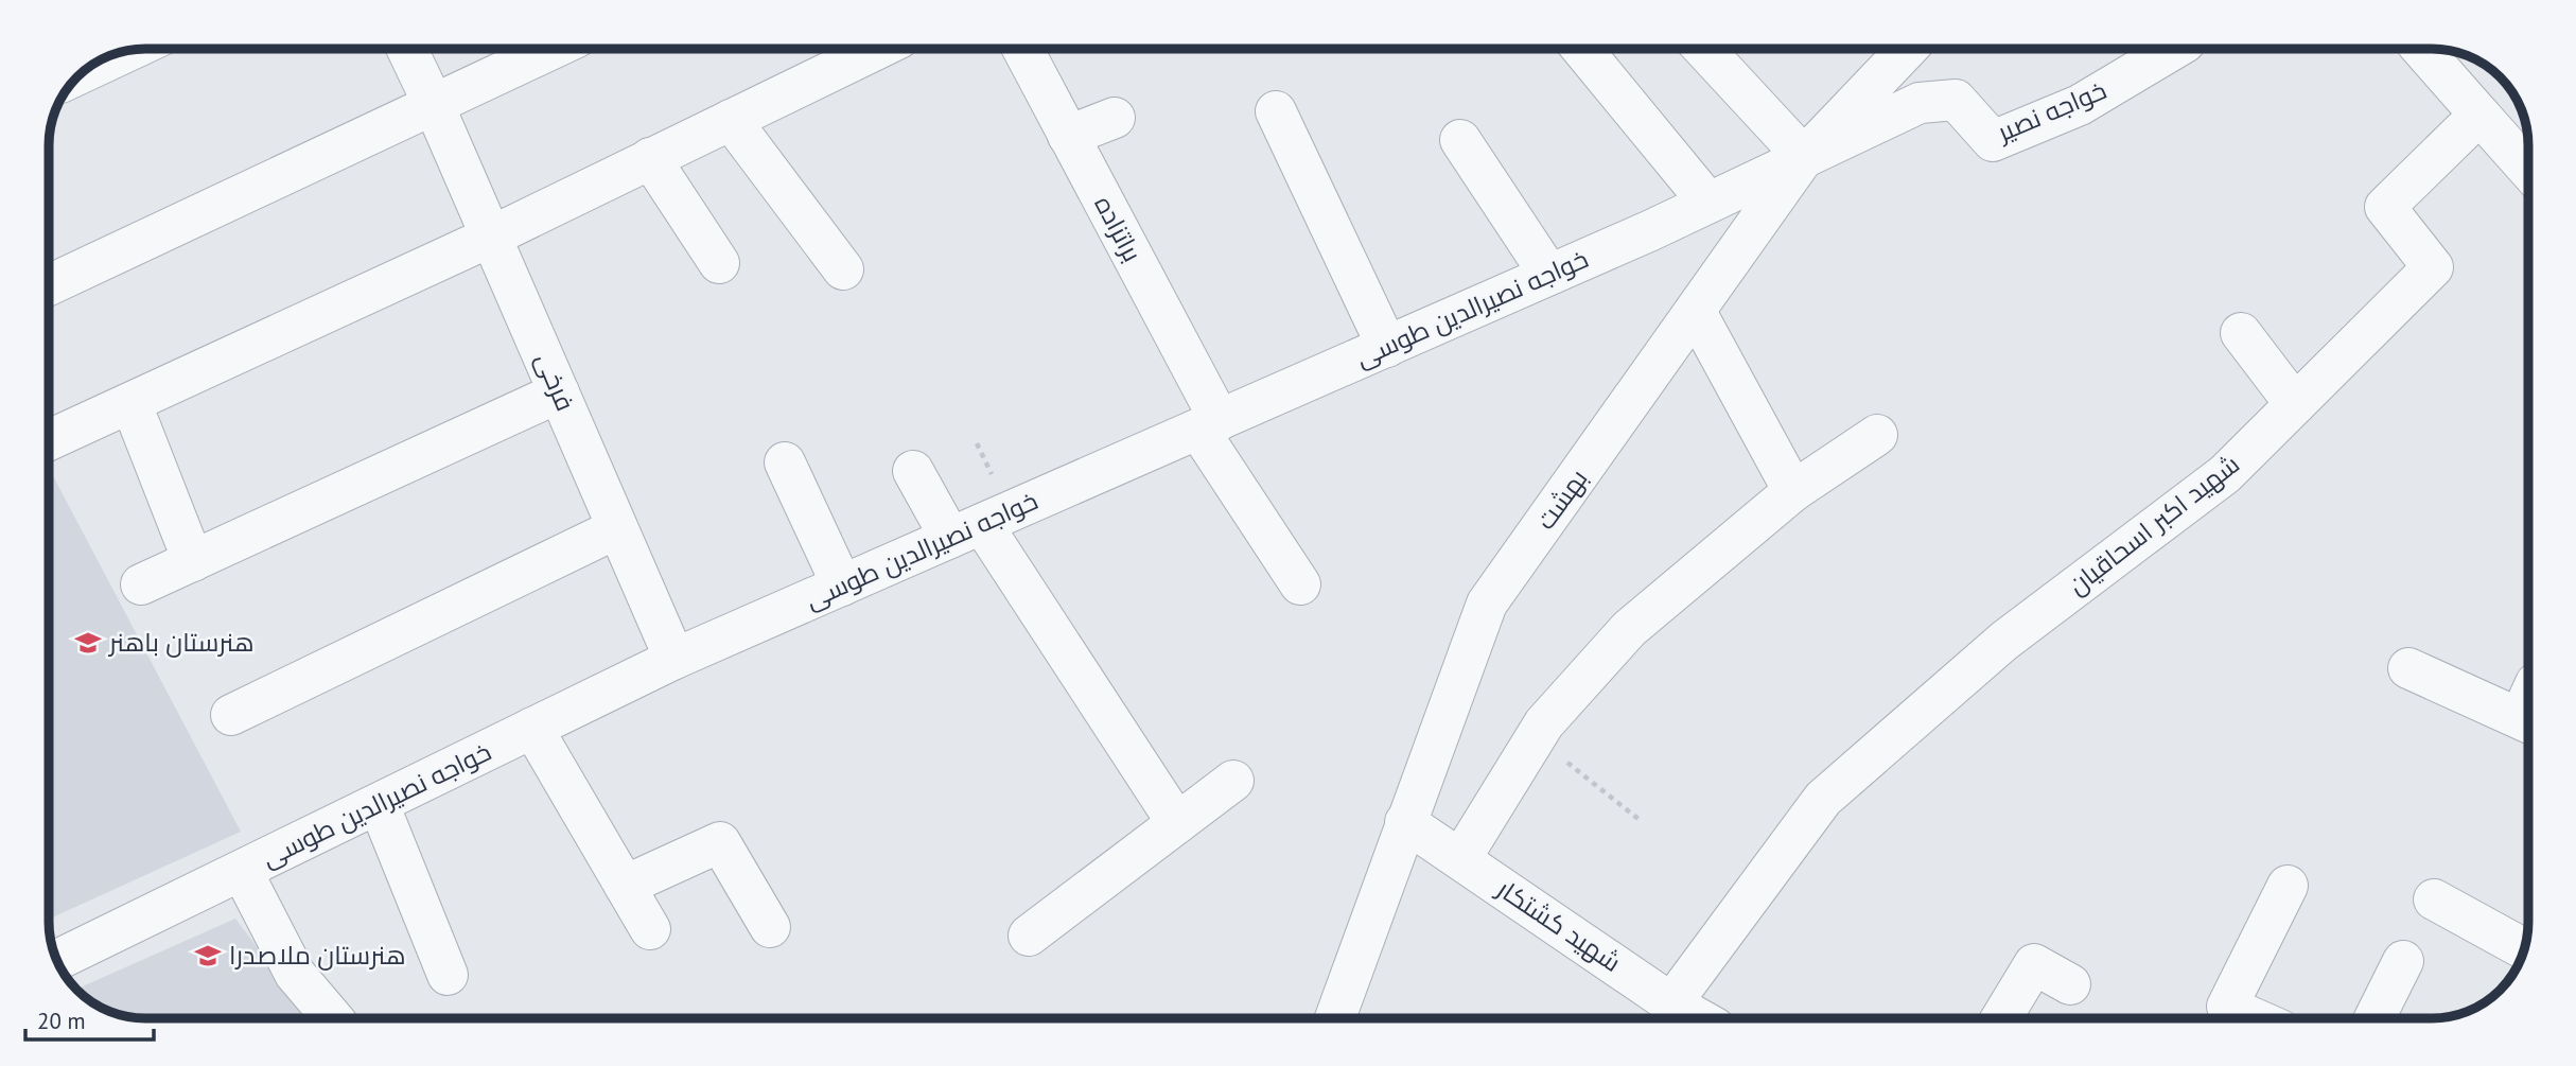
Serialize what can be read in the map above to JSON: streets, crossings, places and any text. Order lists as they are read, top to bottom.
{
  "streets": {
    "street": [
      "خواجه نصیر",
      "براتزاده",
      "خواجه نصیرالدین طوسی",
      "فرخی",
      "بهشت",
      "شهید اکبر اسحاقیان",
      "شهید کشتکار"
    ]
  },
  "crossings": [
    ["خواجه نصیر", "خواجه نصیرالدین طوسی"],
    ["خواجه نصیر", "بهشت"],
    ["براتزاده", "خواجه نصیرالدین طوسی"],
    ["خواجه نصیرالدین طوسی", "فرخی"],
    ["خواجه نصیرالدین طوسی", "بهشت"],
    ["بهشت", "شهید کشتکار"],
    ["شهید اکبر اسحاقیان", "شهید کشتکار"]
  ],
  "places": {
    "school or university": ["هنرستان باهنر", "هنرستان ملاصدرا"]
  },
  "scale_bar": "20 m"
}
